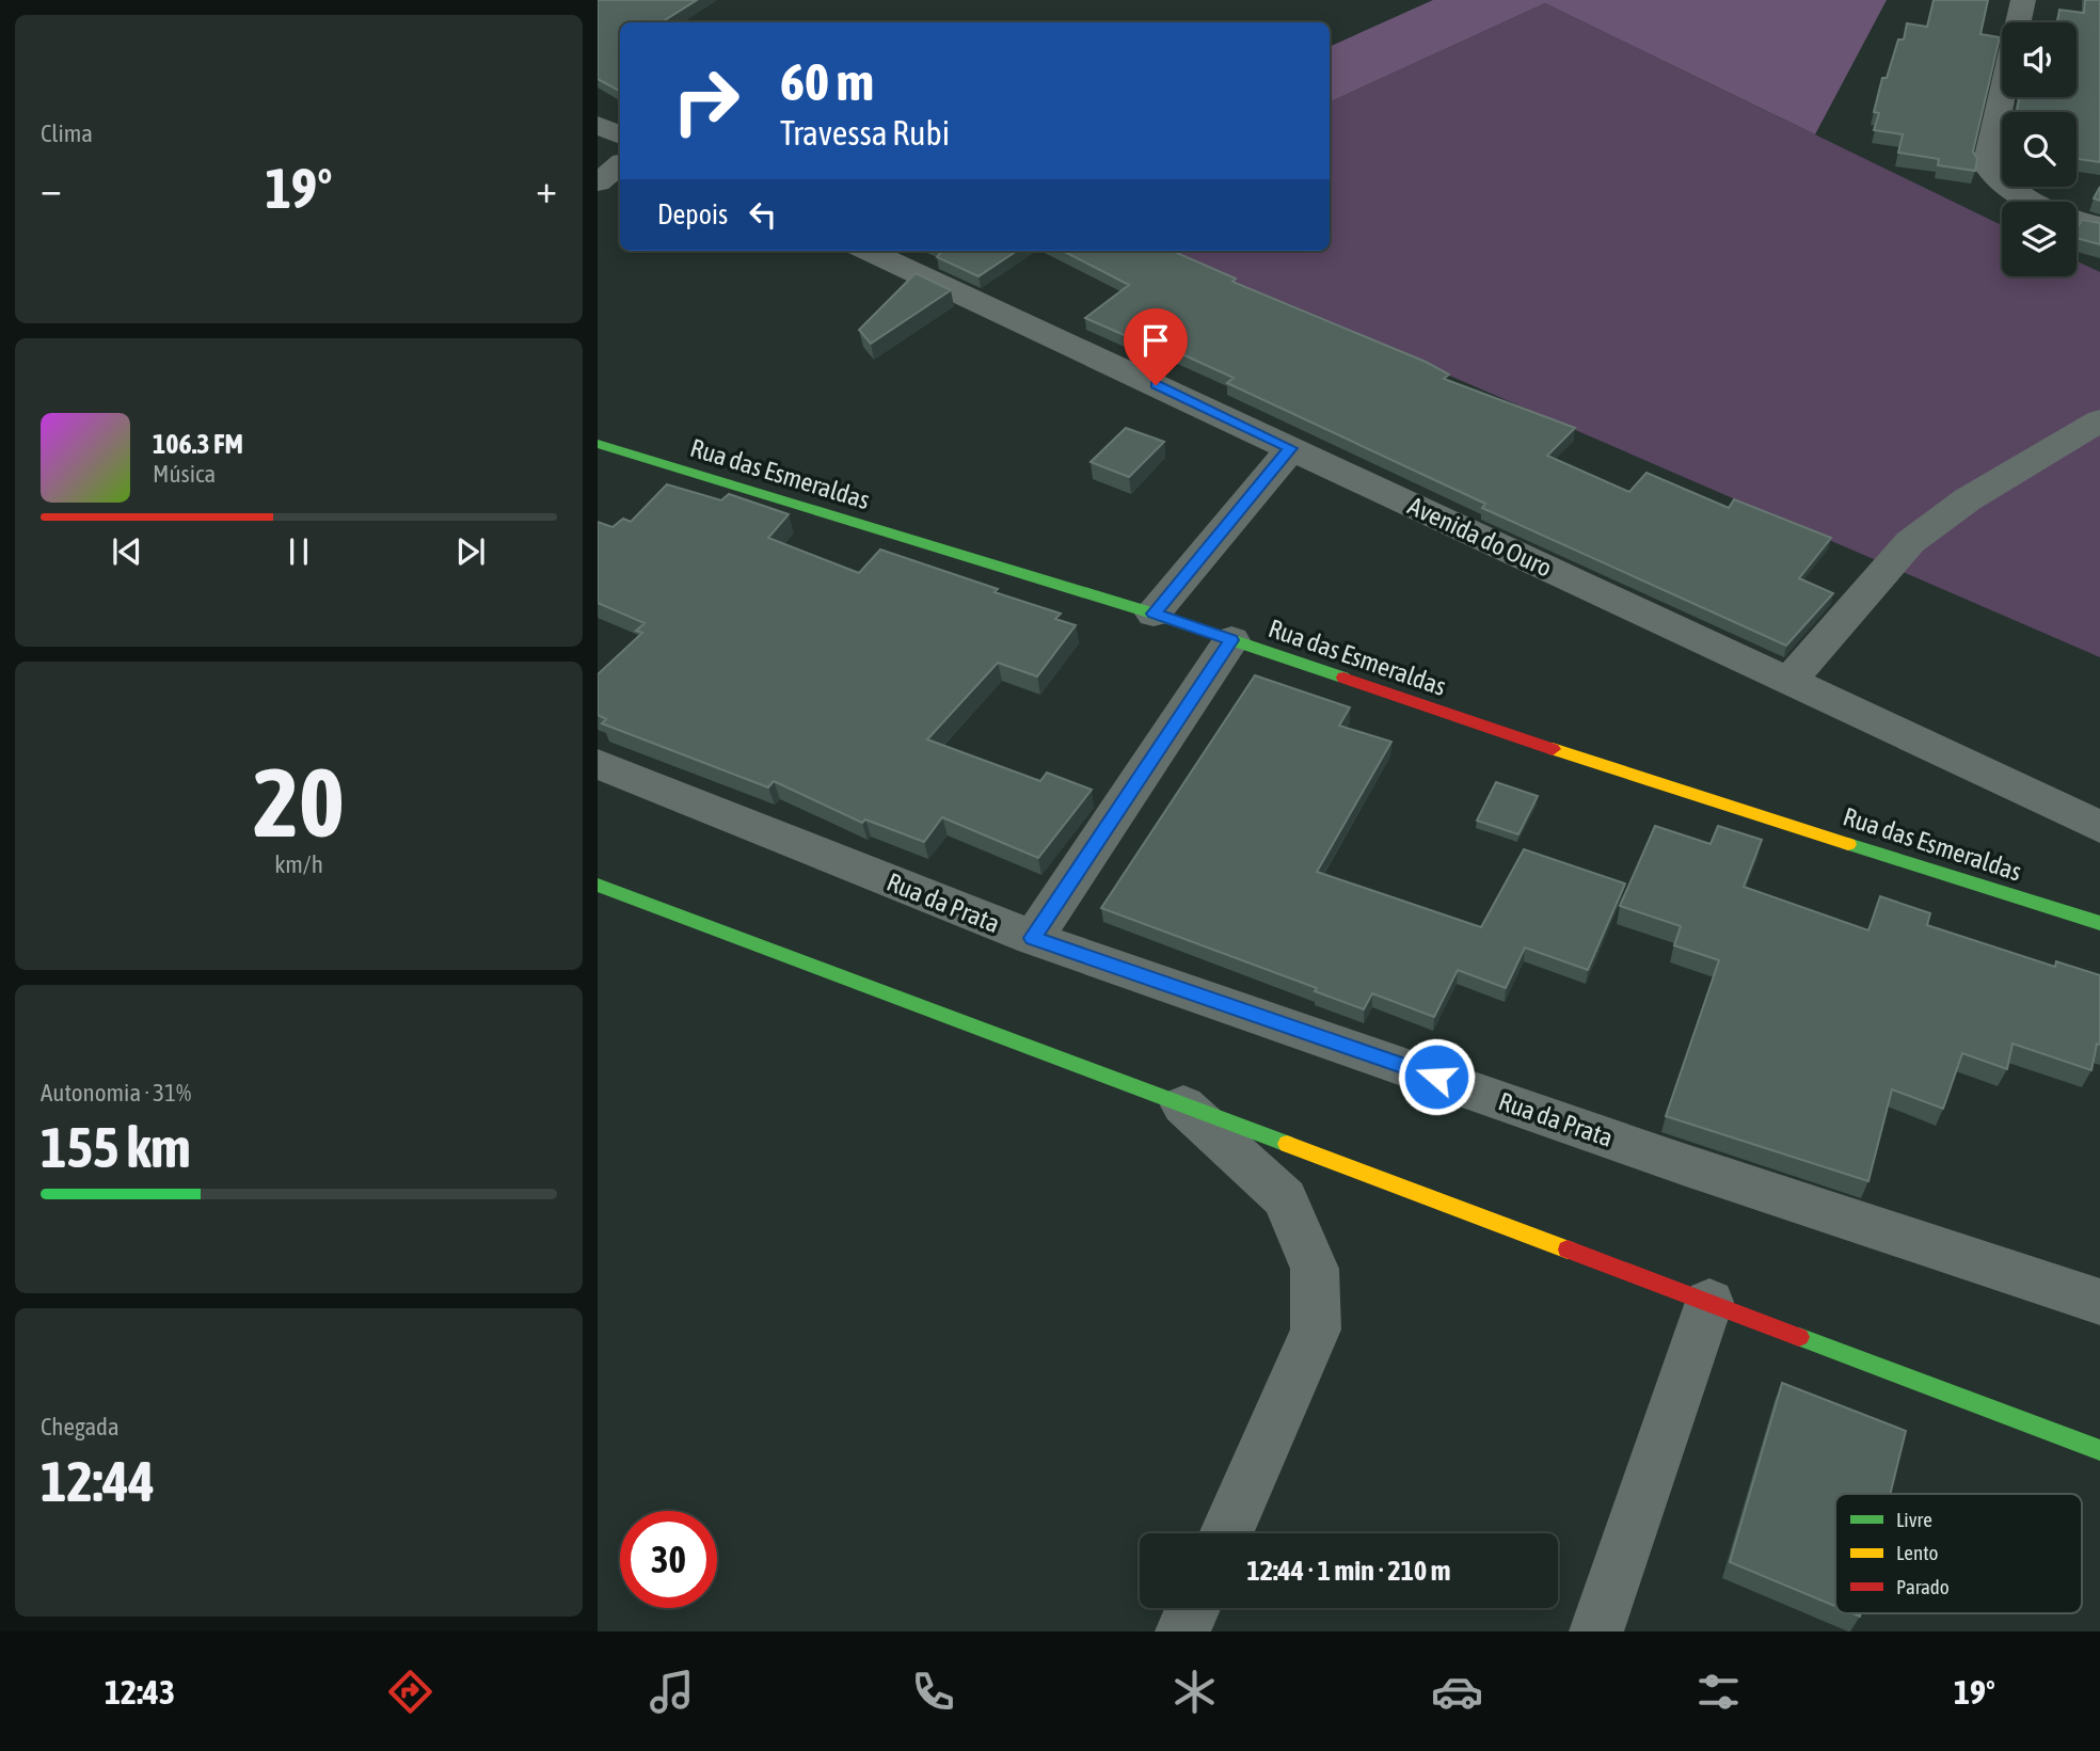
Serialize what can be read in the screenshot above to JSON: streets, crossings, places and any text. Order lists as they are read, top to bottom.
{
  "streets": {
    "street": ["Rua das Esmeraldas", "Avenida do Ouro", "Rua da Prata"]
  },
  "legend": ["Livre", "Lento", "Parado"],
  "page": {
    "tile": [
      "Clima",
      ["20", "km/h"],
      ["Autonomia · 31%", "155 km"],
      ["Chegada", "12:44"]
    ],
    "turn": ["60 m", "Travessa Rubi"],
    "heat": ["−", "19°", "+"],
    "then": "Depois",
    "song": ["106.3 FM", "Música"],
    "limit": "30",
    "trip": "12:44 · 1 min · 210 m",
    "tabs": ["12:43", "19°"]
  }
}
